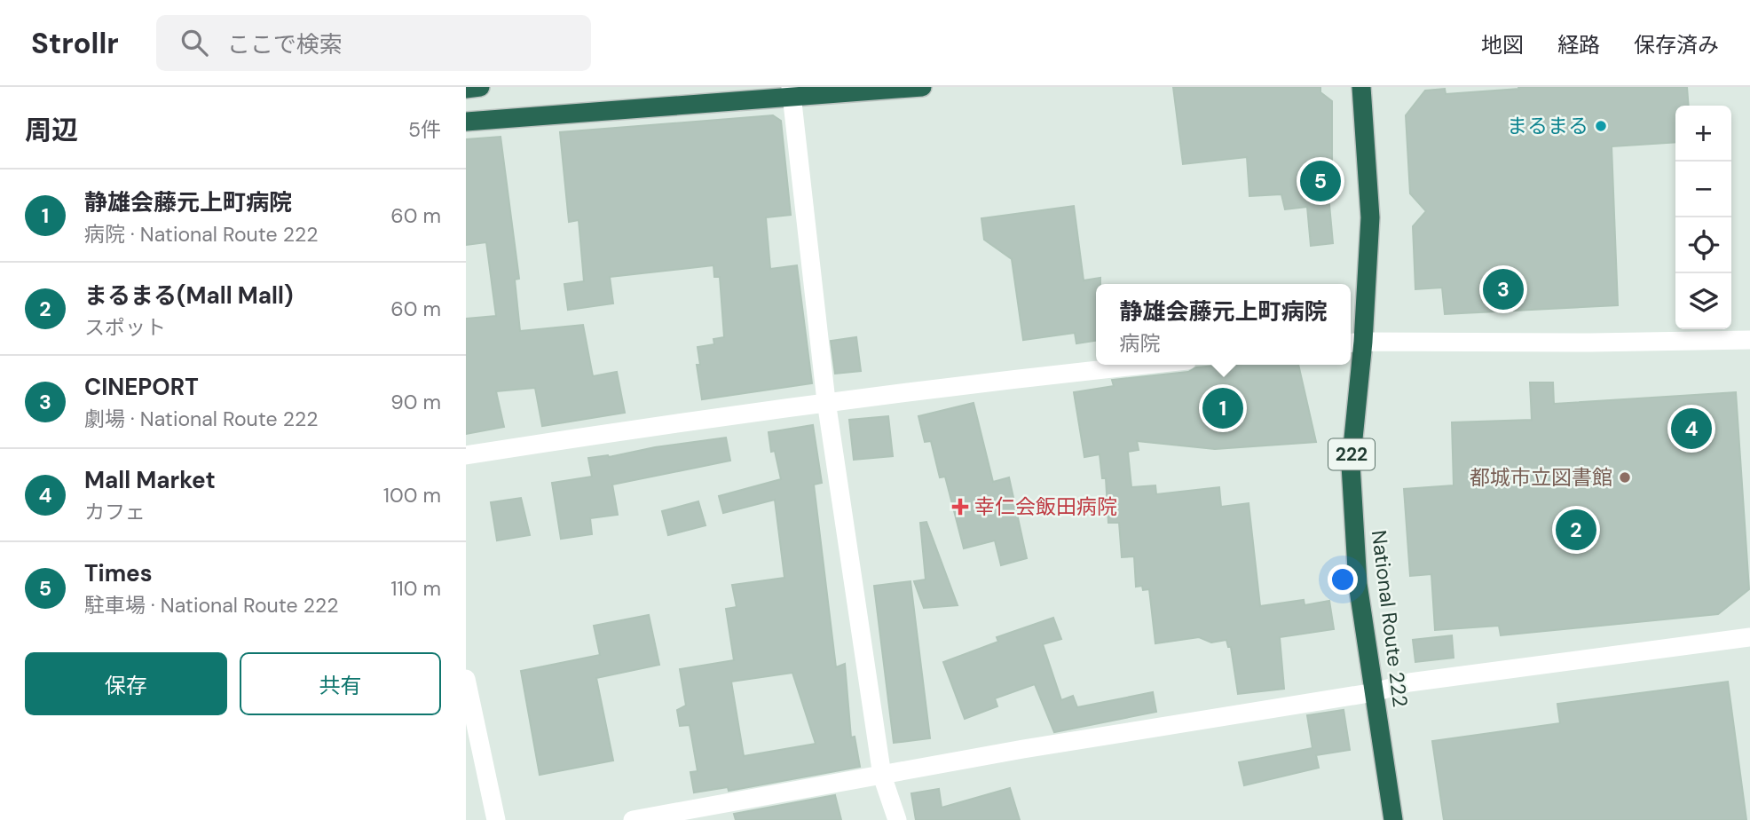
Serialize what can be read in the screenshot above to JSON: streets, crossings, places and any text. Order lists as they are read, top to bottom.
{
  "streets": {
    "highway": ["222", "National Route 222"]
  },
  "places": {
    "other": ["まるまる", "都城市立図書館"],
    "health": ["幸仁会飯田病院"]
  },
  "page": {
    "header": "Strollr",
    "search": "ここで検索",
    "nav": ["地図", "経路", "保存済み"],
    "heading": ["周辺", "5件"],
    "map_buttons": ["+", "−"],
    "pins": [
      "5",
      "3",
      "1",
      "4",
      "2"
    ],
    "list": [
      {
        "mark": "1",
        "name": "静雄会藤元上町病院",
        "note": "病院 · National Route 222",
        "value": "60 m"
      },
      {
        "mark": "2",
        "name": "まるまる(Mall Mall)",
        "note": "スポット",
        "value": "60 m"
      },
      {
        "mark": "3",
        "name": "CINEPORT",
        "note": "劇場 · National Route 222",
        "value": "90 m"
      },
      {
        "mark": "4",
        "name": "Mall Market",
        "note": "カフェ",
        "value": "100 m"
      },
      {
        "mark": "5",
        "name": "Times",
        "note": "駐車場 · National Route 222",
        "value": "110 m"
      }
    ],
    "popup": ["静雄会藤元上町病院", "病院"],
    "buttons": ["保存", "共有"]
  }
}
